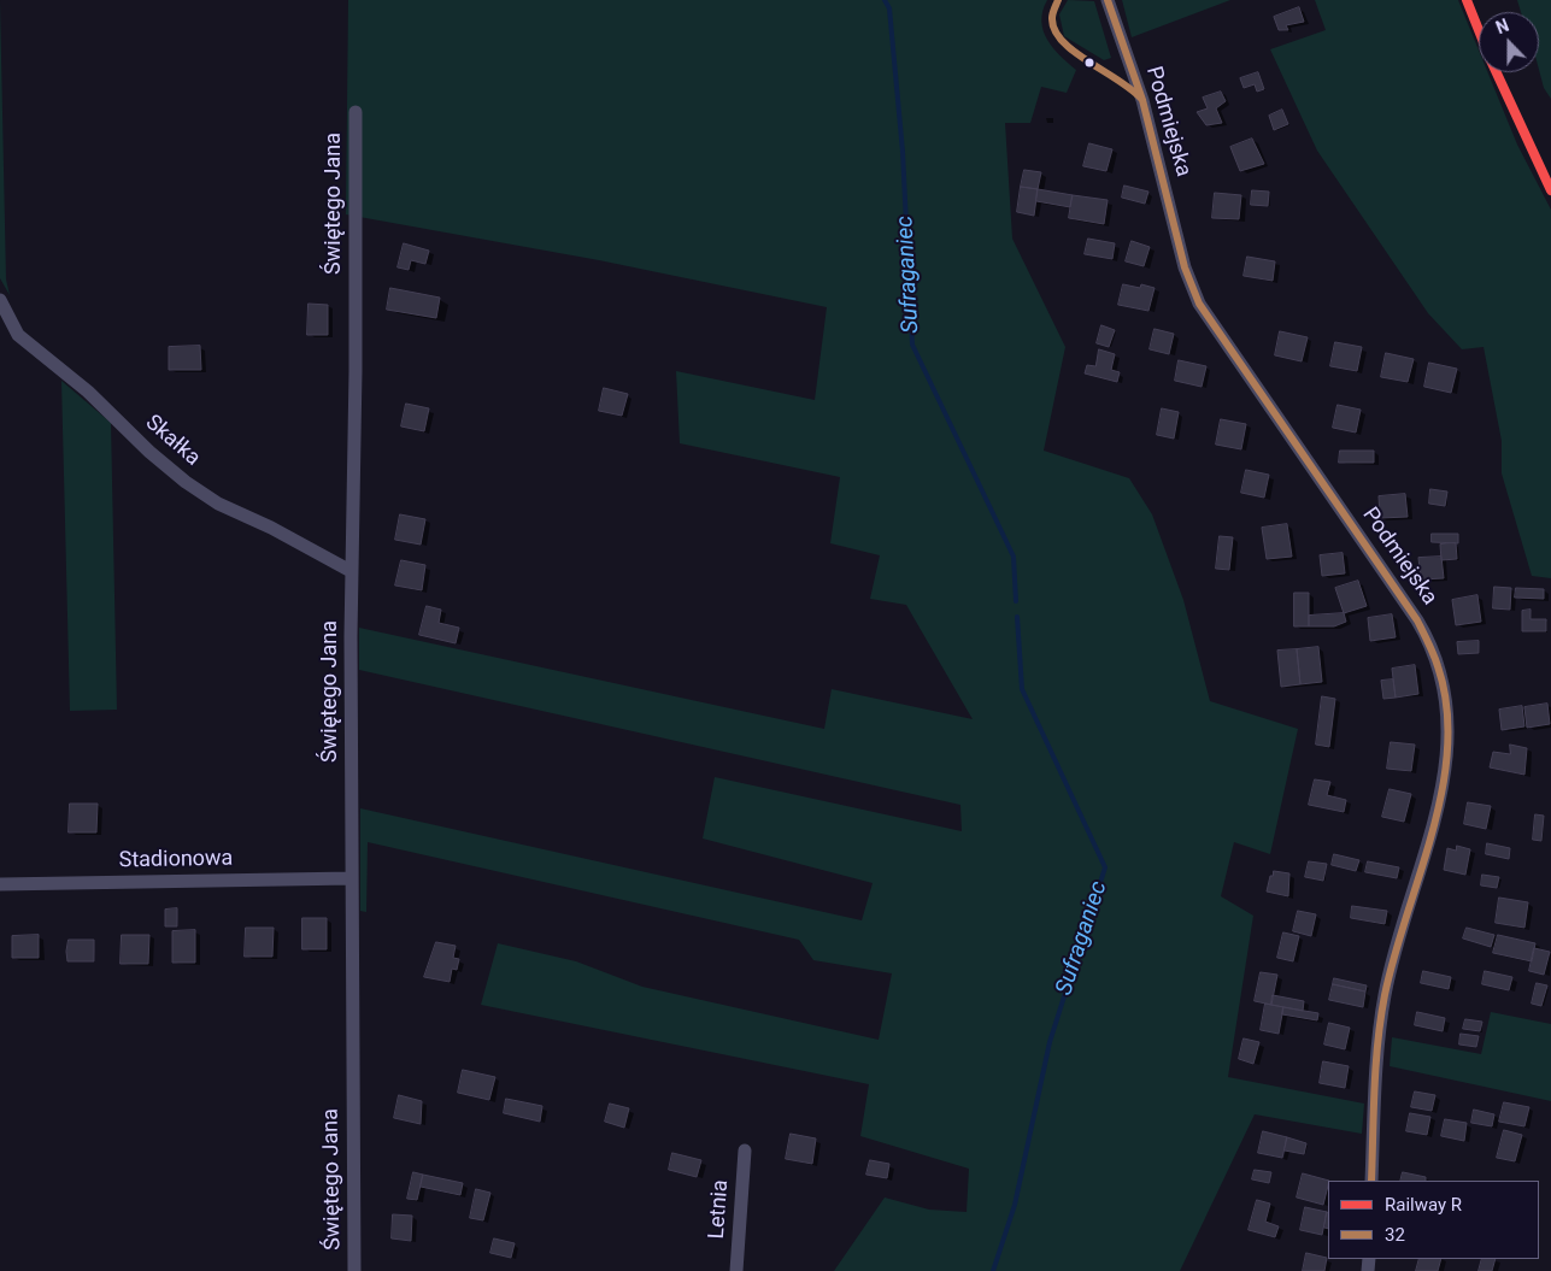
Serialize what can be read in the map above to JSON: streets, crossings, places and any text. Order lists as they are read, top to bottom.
{
  "streets": {
    "street": [
      "Podmiejska",
      "Świętego Jana",
      "Skałka",
      "Stadionowa",
      "Letnia"
    ]
  },
  "crossings": [
    ["Świętego Jana", "Skałka"],
    ["Świętego Jana", "Stadionowa"]
  ],
  "water": ["Sufraganiec"],
  "lines": ["rail line R", "transit line 32"],
  "legend": ["Railway R", "32"],
  "north": "top"
}
